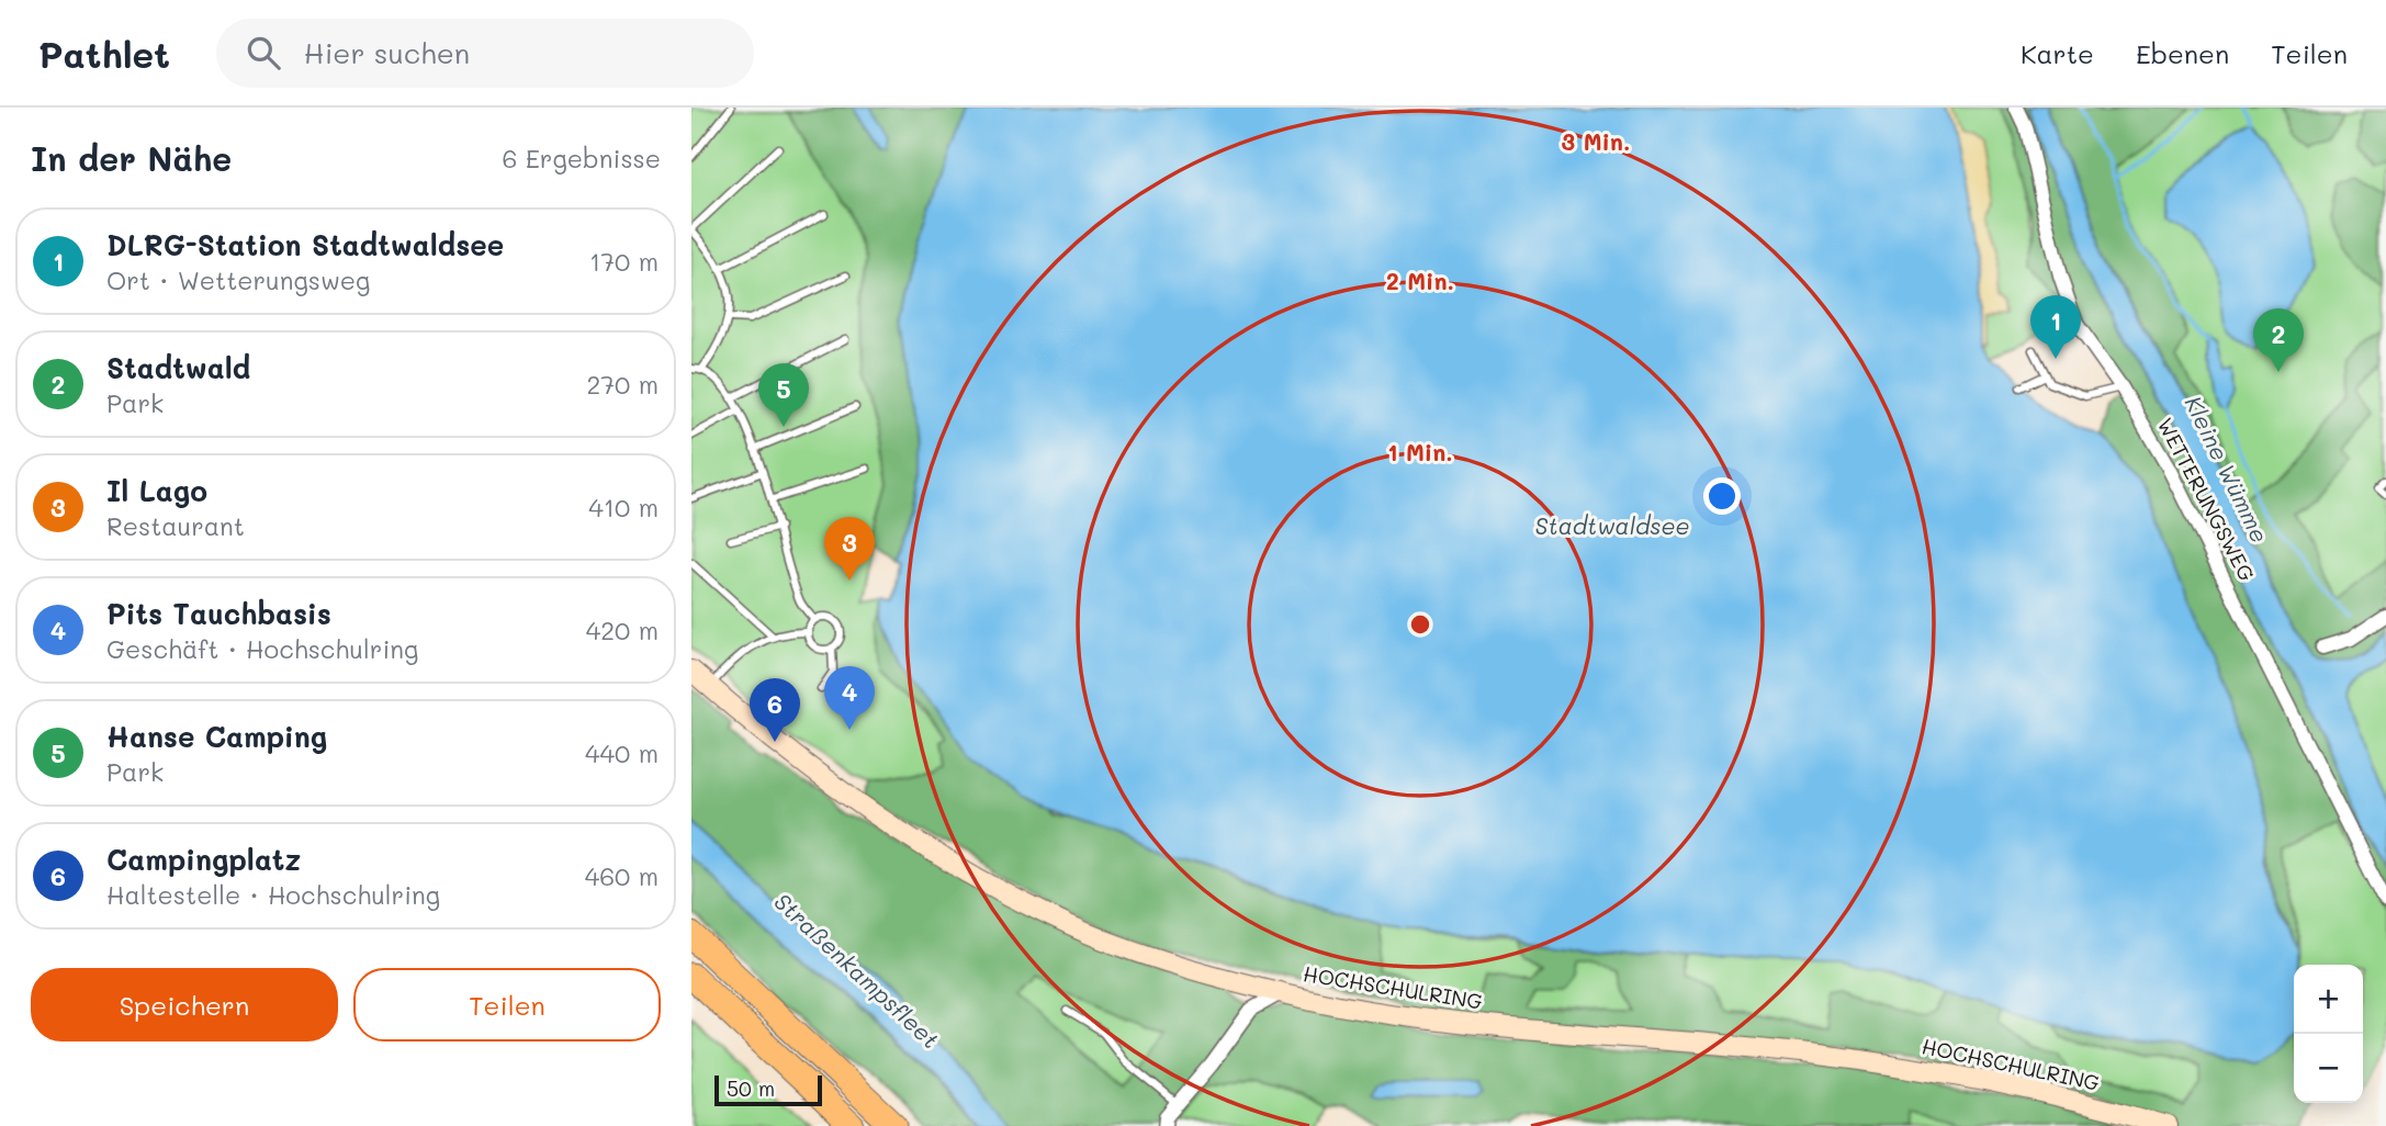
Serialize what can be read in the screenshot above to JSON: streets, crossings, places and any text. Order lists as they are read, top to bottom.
{
  "streets": {
    "street": ["WETTERUNGSWEG", "HOCHSCHULRING"]
  },
  "water": ["Kleine Wümme", "Stadtwaldsee", "Straßenkampsfleet"],
  "scale_bar": "50 m",
  "page": {
    "header": "Pathlet",
    "search": "Hier suchen",
    "nav": ["Karte", "Ebenen", "Teilen"],
    "heading": ["In der Nähe", "6 Ergebnisse"],
    "list": [
      {
        "mark": "1",
        "name": "DLRG-Station Stadtwaldsee",
        "note": "Ort · Wetterungsweg",
        "value": "170 m"
      },
      {
        "mark": "2",
        "name": "Stadtwald",
        "note": "Park",
        "value": "270 m"
      },
      {
        "mark": "3",
        "name": "Il Lago",
        "note": "Restaurant",
        "value": "410 m"
      },
      {
        "mark": "4",
        "name": "Pits Tauchbasis",
        "note": "Geschäft · Hochschulring",
        "value": "420 m"
      },
      {
        "mark": "5",
        "name": "Hanse Camping",
        "note": "Park",
        "value": "440 m"
      },
      {
        "mark": "6",
        "name": "Campingplatz",
        "note": "Haltestelle · Hochschulring",
        "value": "460 m"
      }
    ],
    "pins": [
      "1",
      "2",
      "5",
      "3",
      "4",
      "6"
    ],
    "buttons": ["Speichern", "Teilen"],
    "map_buttons": ["+", "−"],
    "scale": "50 m"
  },
  "rings": ["3 Min.", "2 Min.", "1 Min."]
}
